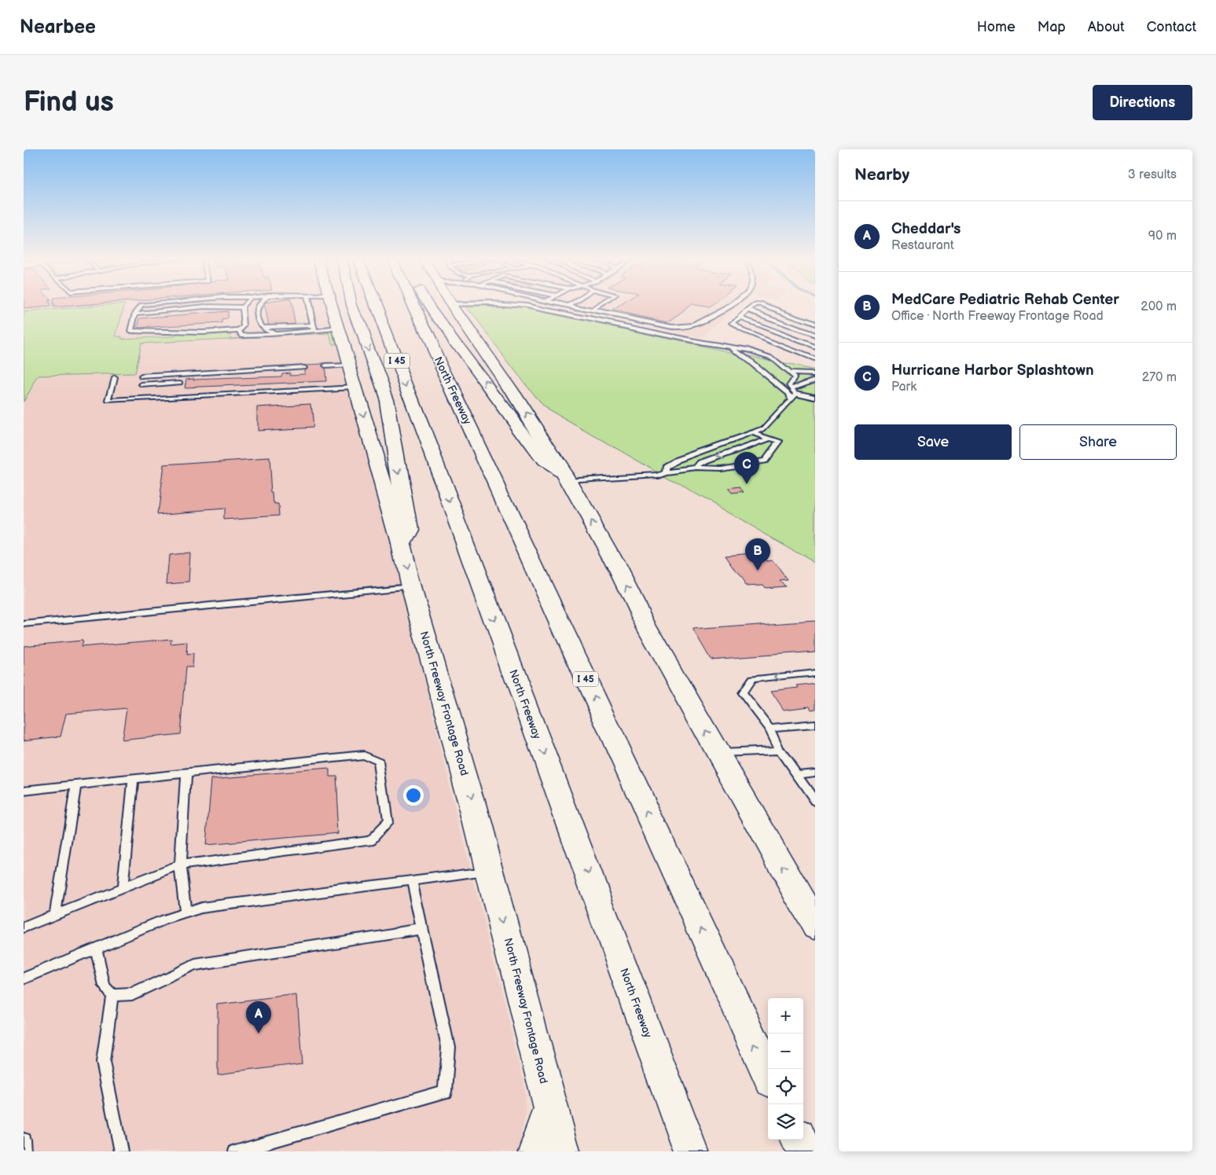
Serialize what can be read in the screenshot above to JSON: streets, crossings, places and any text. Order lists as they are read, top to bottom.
{
  "streets": {
    "main road": ["I 45", "North Freeway", "North Freeway Frontage Road"]
  },
  "page": {
    "header": "Nearbee",
    "nav": [
      "Home",
      "Map",
      "About",
      "Contact"
    ],
    "buttons": [
      "Directions",
      ["Save", "Share"]
    ],
    "title": "Find us",
    "heading": ["Nearby", "3 results"],
    "list": [
      {
        "mark": "A",
        "name": "Cheddar's",
        "note": "Restaurant",
        "value": "90 m"
      },
      {
        "mark": "B",
        "name": "MedCare Pediatric Rehab Center",
        "note": "Office · North Freeway Frontage Road",
        "value": "200 m"
      },
      {
        "mark": "C",
        "name": "Hurricane Harbor Splashtown",
        "note": "Park",
        "value": "270 m"
      }
    ],
    "pins": ["C", "B", "A"],
    "map_buttons": ["+", "−"]
  }
}
